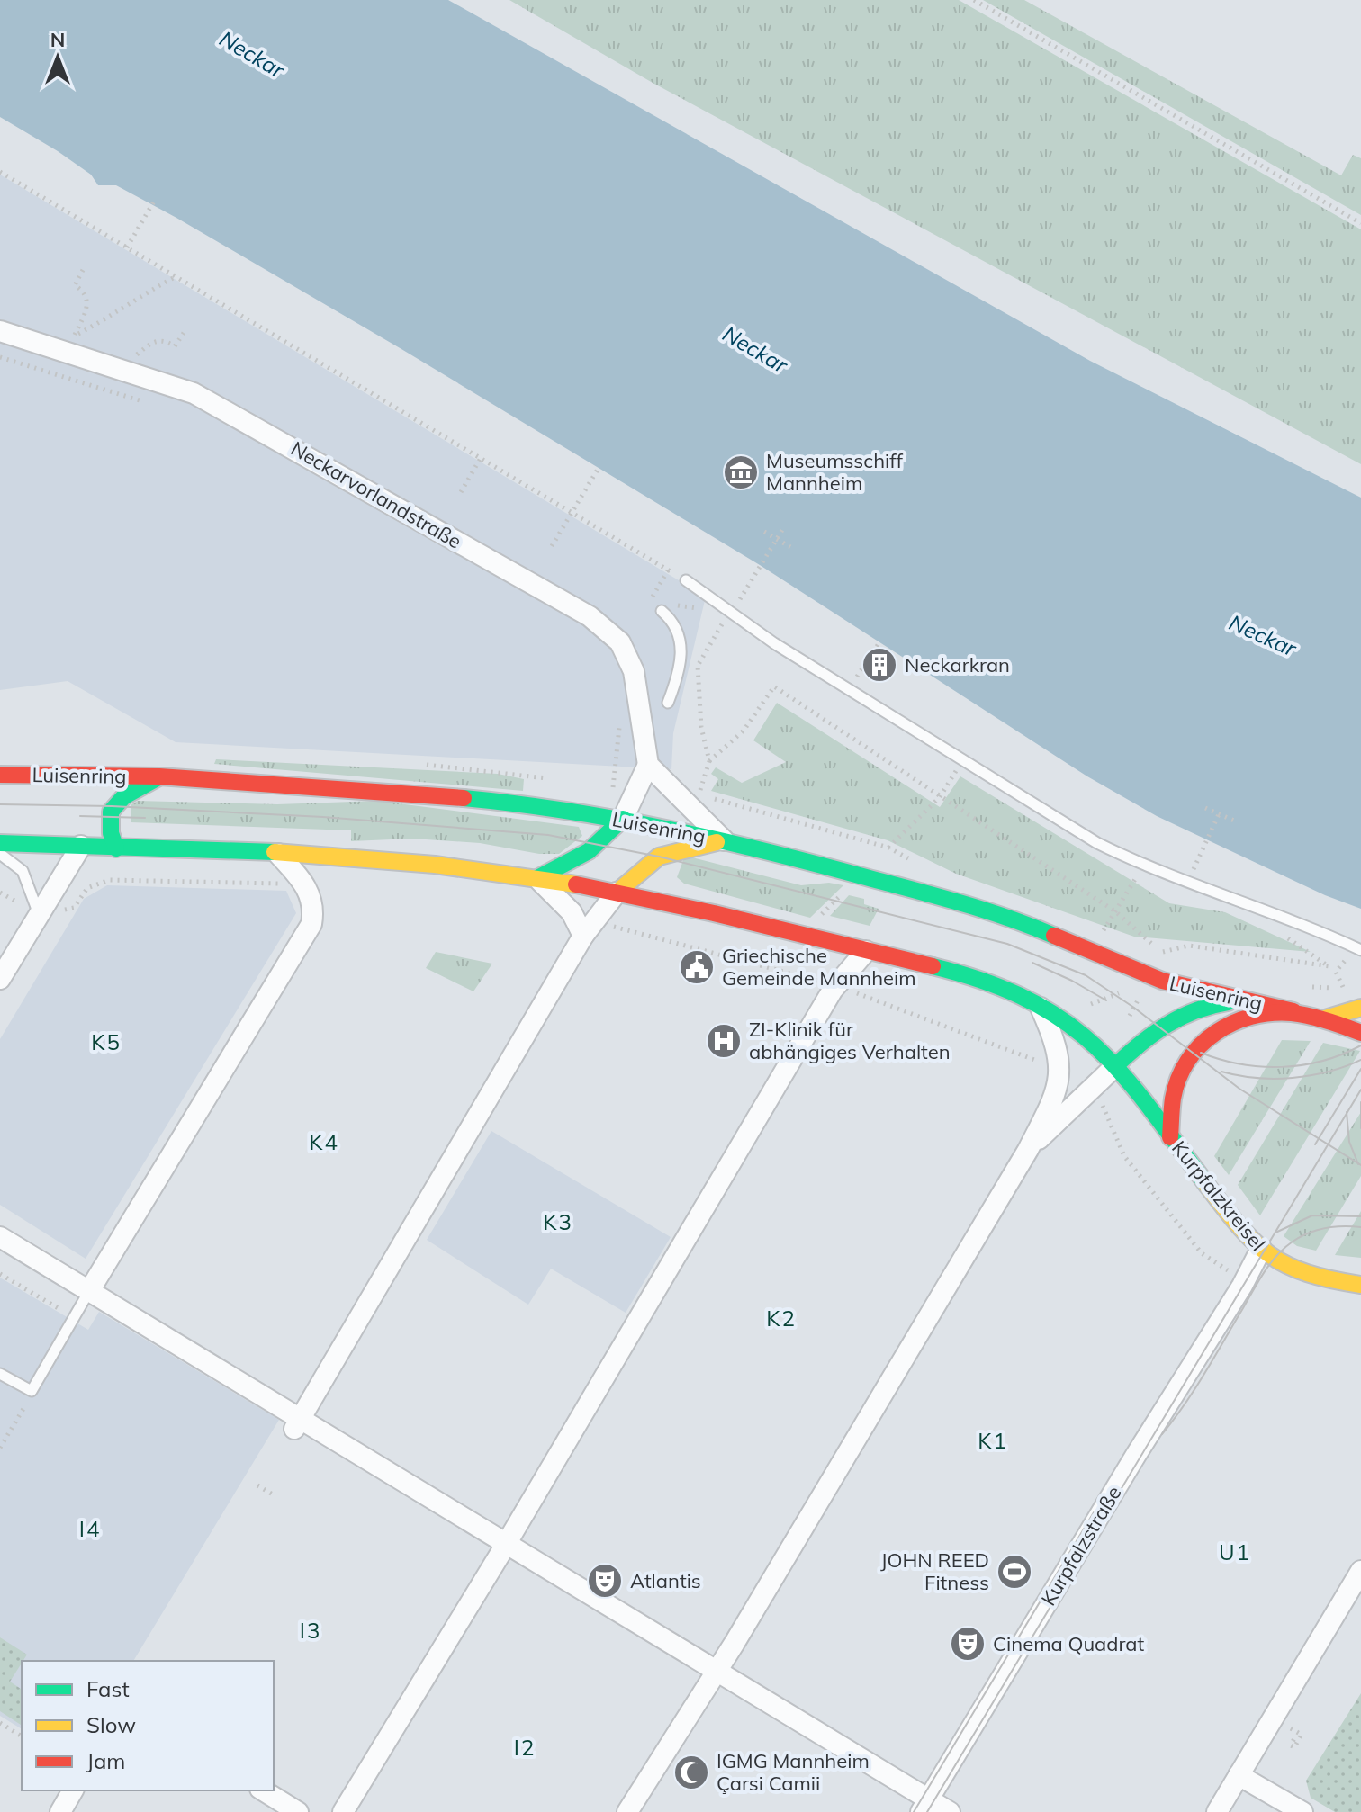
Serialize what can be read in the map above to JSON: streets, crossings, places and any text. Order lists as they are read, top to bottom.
{
  "streets": {
    "main road": ["Luisenring", "Kurpfalzkreisel"],
    "street": ["Neckarvorlandstraße", "Kurpfalzstraße"]
  },
  "crossings": [
    ["Luisenring", "Kurpfalzkreisel"],
    ["Kurpfalzkreisel", "Kurpfalzstraße"]
  ],
  "districts": [
    "K5",
    "K4",
    "K3",
    "K2",
    "K1",
    "I4",
    "U1",
    "I3",
    "I2"
  ],
  "water": ["Neckar"],
  "places": {
    "museum": ["Museumsschiff Mannheim"],
    "building": ["Neckarkran"],
    "public building": ["Griechische Gemeinde Mannheim"],
    "hospital": ["ZI-Klinik für abhängiges Verhalten"],
    "sports": ["JOHN REED Fitness"],
    "theatre": ["Atlantis", "Cinema Quadrat"],
    "mosque": ["IGMG Mannheim Çarsi Camii"]
  },
  "legend": ["Fast", "Slow", "Jam"],
  "north": "top"
}
